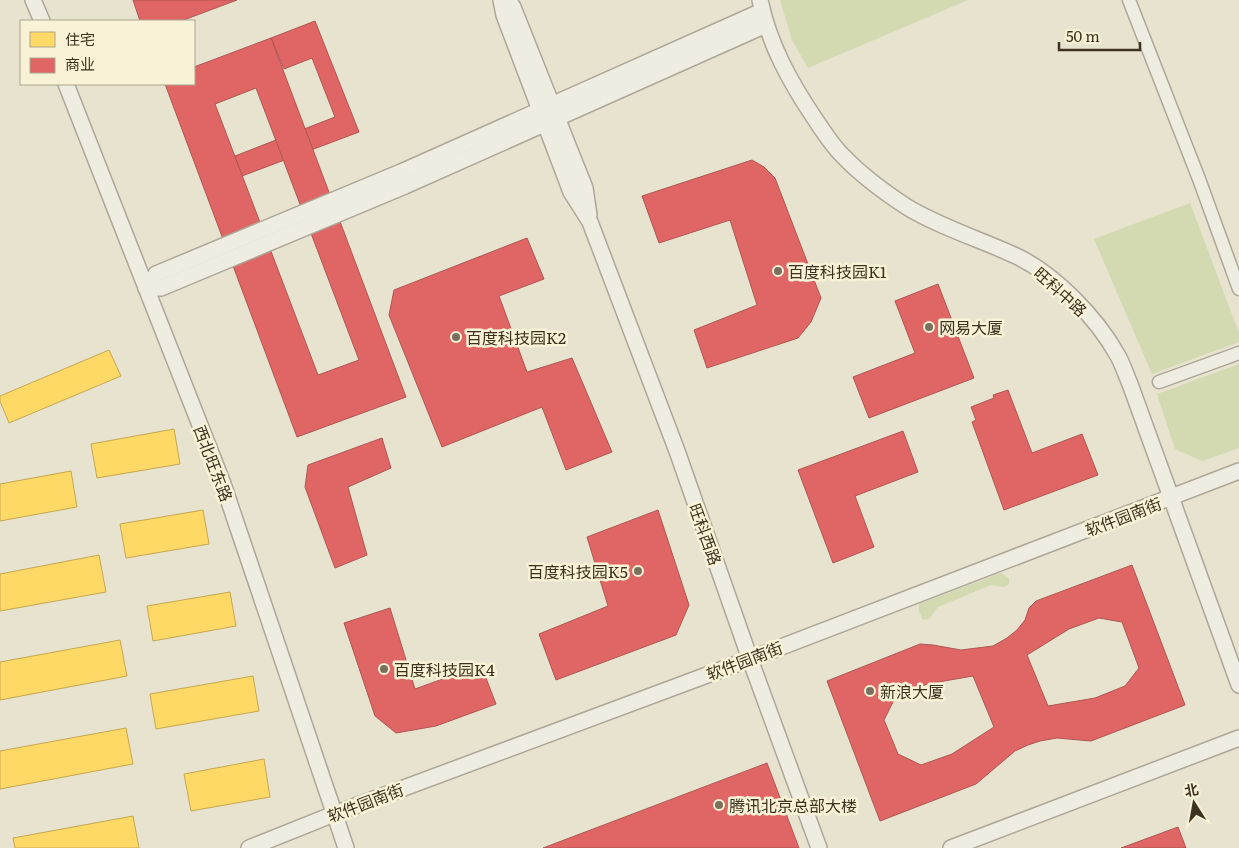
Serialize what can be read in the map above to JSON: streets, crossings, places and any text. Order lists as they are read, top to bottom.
{
  "streets": {
    "street": [
      "旺科中路",
      "西北旺东路",
      "软件园南街",
      "旺科西路"
    ]
  },
  "crossings": [
    ["旺科中路", "软件园南街"],
    ["西北旺东路", "软件园南街"],
    ["软件园南街", "旺科西路"]
  ],
  "places": [
    "百度科技园K1",
    "网易大厦",
    "百度科技园K2",
    "百度科技园K5",
    "百度科技园K4",
    "新浪大厦",
    "腾讯北京总部大楼"
  ],
  "legend": ["住宅", "商业"],
  "scale_bar": "50 m",
  "north": "top"
}
